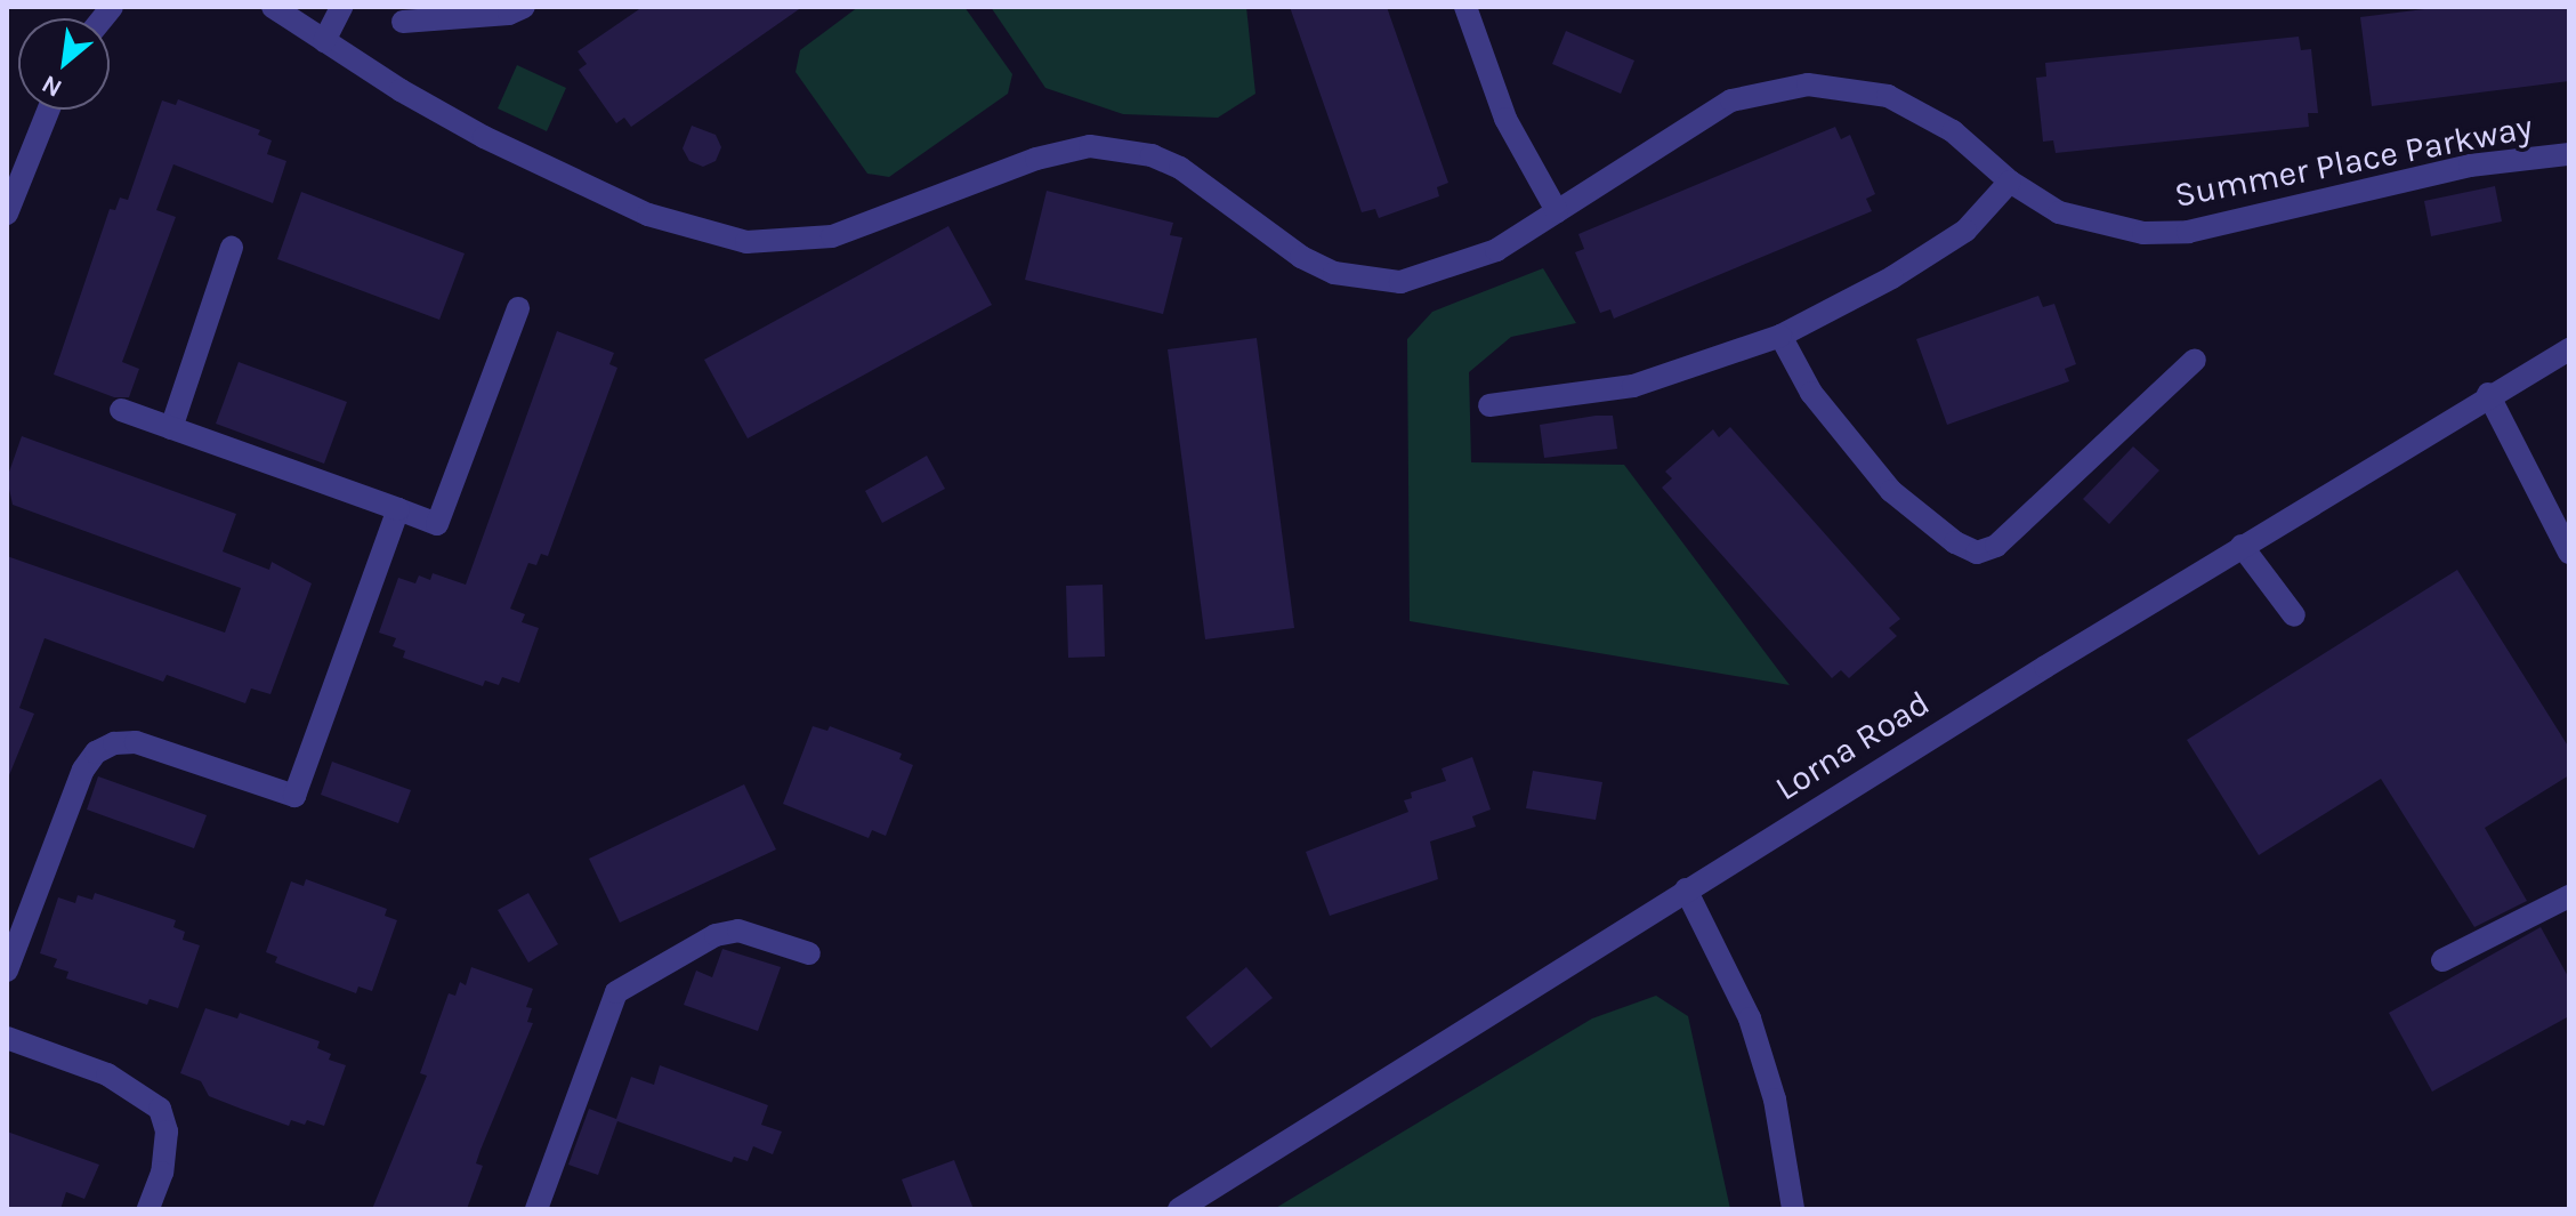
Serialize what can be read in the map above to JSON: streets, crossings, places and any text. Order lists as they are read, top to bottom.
{
  "streets": {
    "street": ["Summer Place Parkway", "Lorna Road"]
  },
  "north": "bottom left"
}
